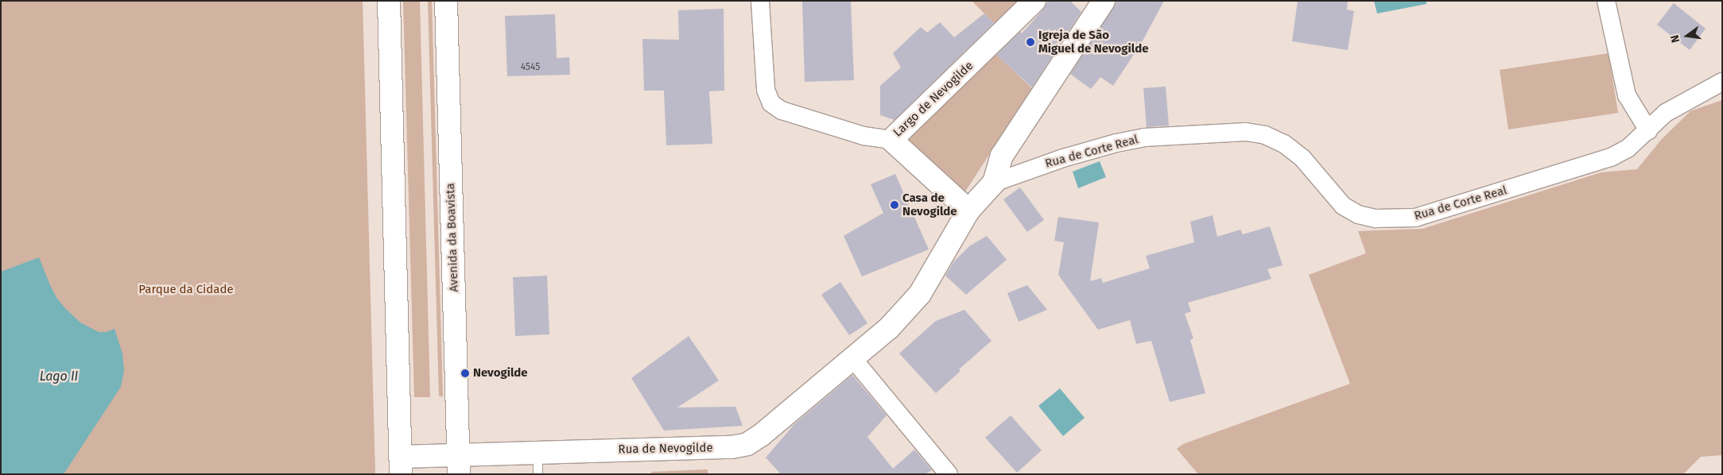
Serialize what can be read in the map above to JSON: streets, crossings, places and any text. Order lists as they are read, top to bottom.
{
  "streets": {
    "street": [
      "Largo de Nevogilde",
      "Rua de Corte Real",
      "Avenida da Boavista",
      "Rua de Nevogilde"
    ]
  },
  "crossings": [
    ["Largo de Nevogilde", "Rua de Nevogilde"],
    ["Avenida da Boavista", "Rua de Nevogilde"]
  ],
  "water": ["Lago II"],
  "parks": ["Parque da Cidade"],
  "places": ["Igreja de São Miguel de Nevogilde", "Casa de Nevogilde", "Nevogilde"],
  "house_numbers": ["4545"],
  "north": "left"
}
